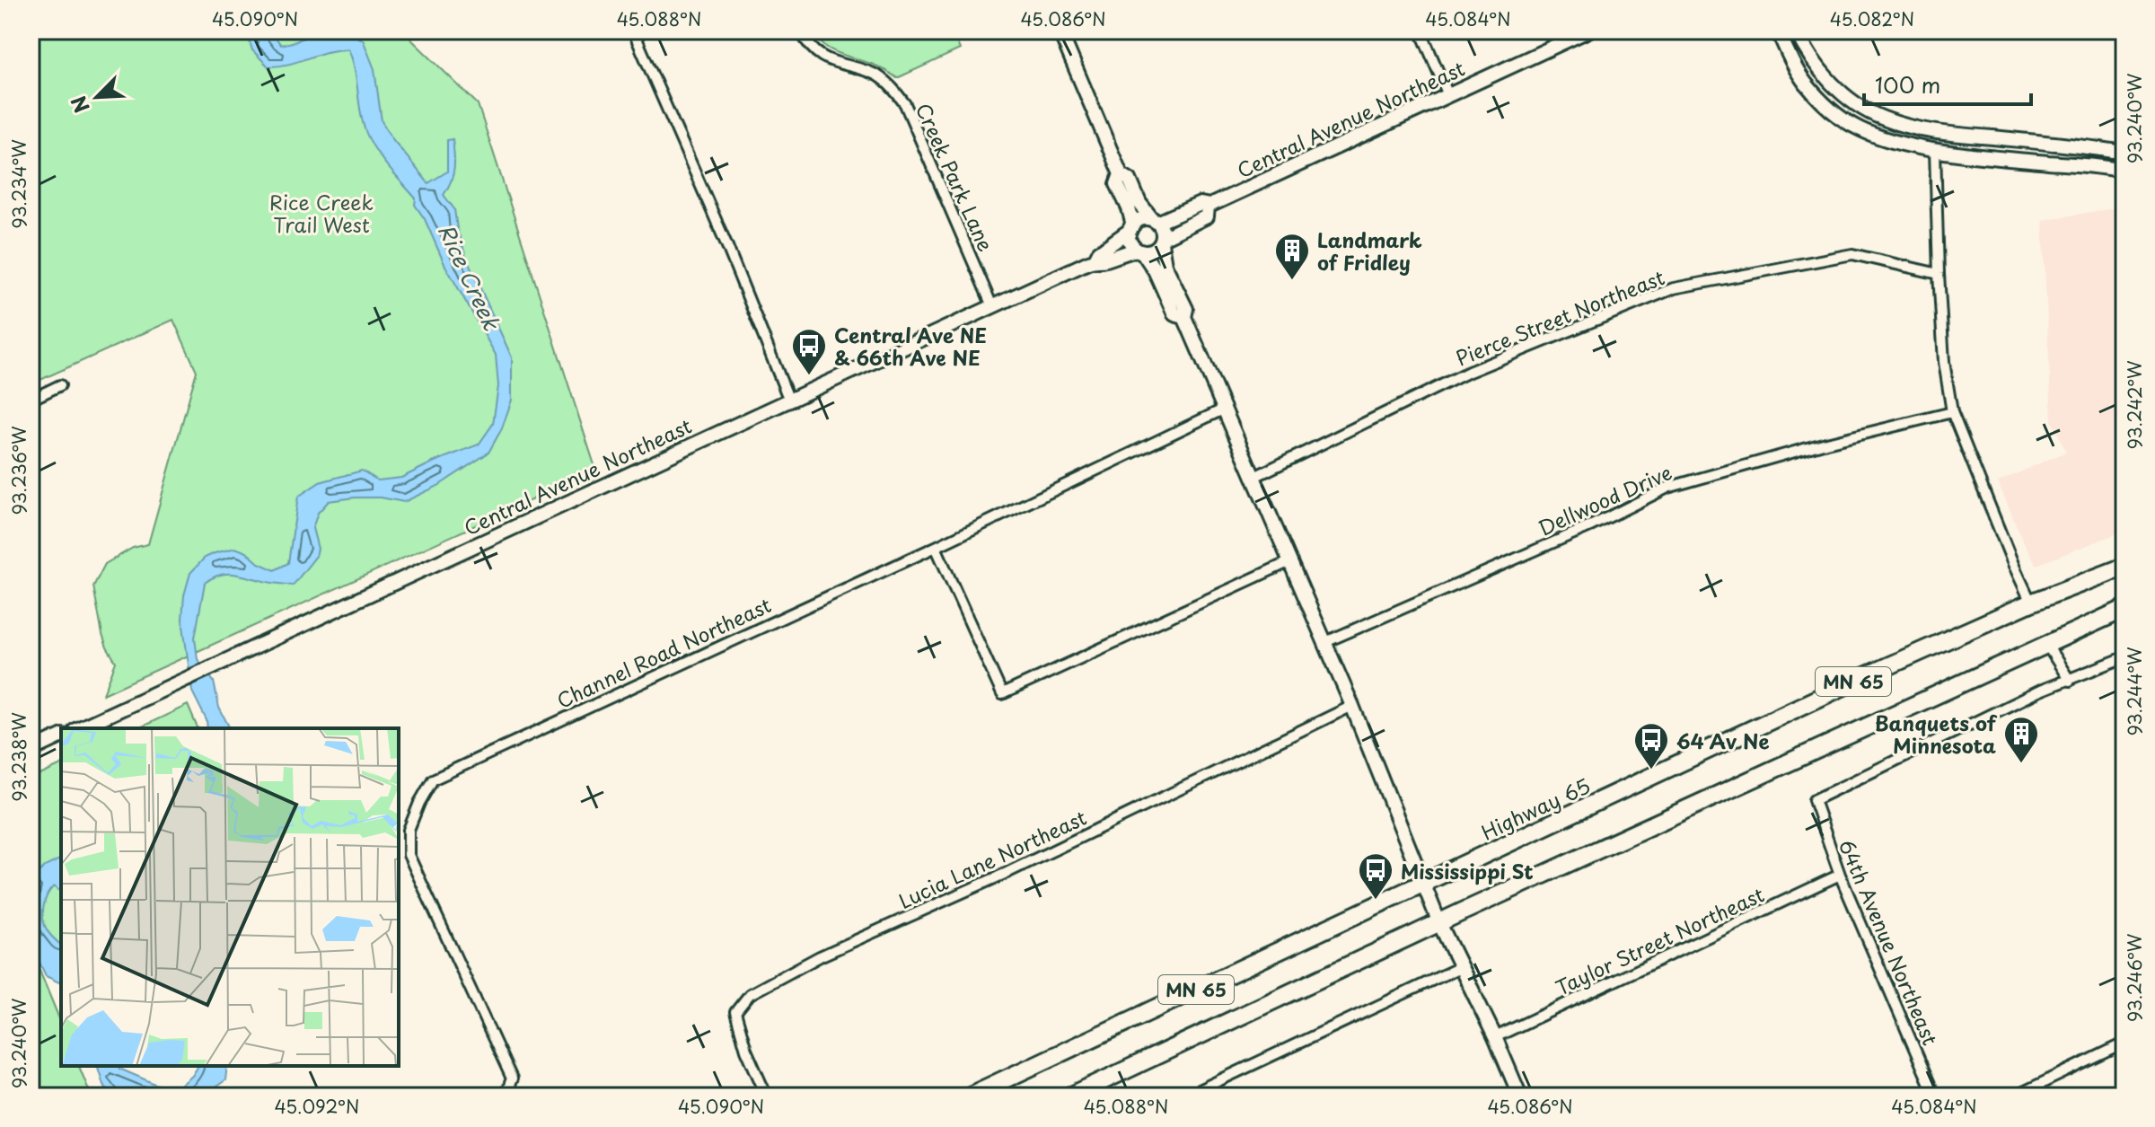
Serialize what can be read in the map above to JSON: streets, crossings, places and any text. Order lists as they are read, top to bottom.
{
  "streets": {
    "highway": ["MN 65", "Highway 65"],
    "street": [
      "Central Avenue Northeast",
      "Creek Park Lane",
      "Pierce Street Northeast",
      "Dellwood Drive",
      "Channel Road Northeast",
      "Lucia Lane Northeast",
      "Taylor Street Northeast",
      "64th Avenue Northeast"
    ]
  },
  "crossings": [
    ["Central Avenue Northeast", "Creek Park Lane"],
    ["Taylor Street Northeast", "64th Avenue Northeast"]
  ],
  "water": ["Rice Creek"],
  "parks": ["Rice Creek Trail West"],
  "places": {
    "building": ["Landmark of Fridley", "Banquets of Minnesota"],
    "bus stop": ["Central Ave NE & 66th Ave NE", "64 Av Ne", "Mississippi St"]
  },
  "scale_bar": "100 m",
  "north": "bottom left",
  "coordinates": [
    "45.090°N",
    "45.088°N",
    "45.086°N",
    "45.084°N",
    "45.082°N",
    "93.240°W",
    "93.234°W",
    "93.242°W",
    "93.236°W",
    "93.244°W",
    "93.238°W",
    "93.246°W",
    "45.092°N"
  ]
}
